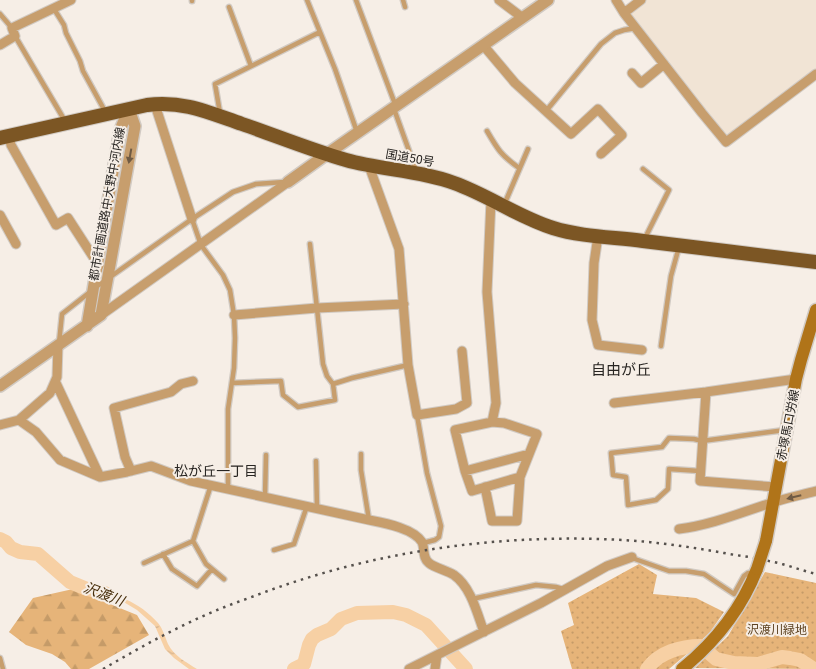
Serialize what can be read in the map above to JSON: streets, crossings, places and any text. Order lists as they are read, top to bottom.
{
  "streets": {
    "highway": ["国道50号"],
    "main road": ["赤塚馬口労線"],
    "street": ["都市計画道路中大野中河内線"]
  },
  "crossings": [
    ["国道50号", "都市計画道路中大野中河内線"]
  ],
  "districts": ["自由が丘", "松が丘一丁目"],
  "water": ["沢渡川"],
  "parks": ["沢渡川緑地"]
}
